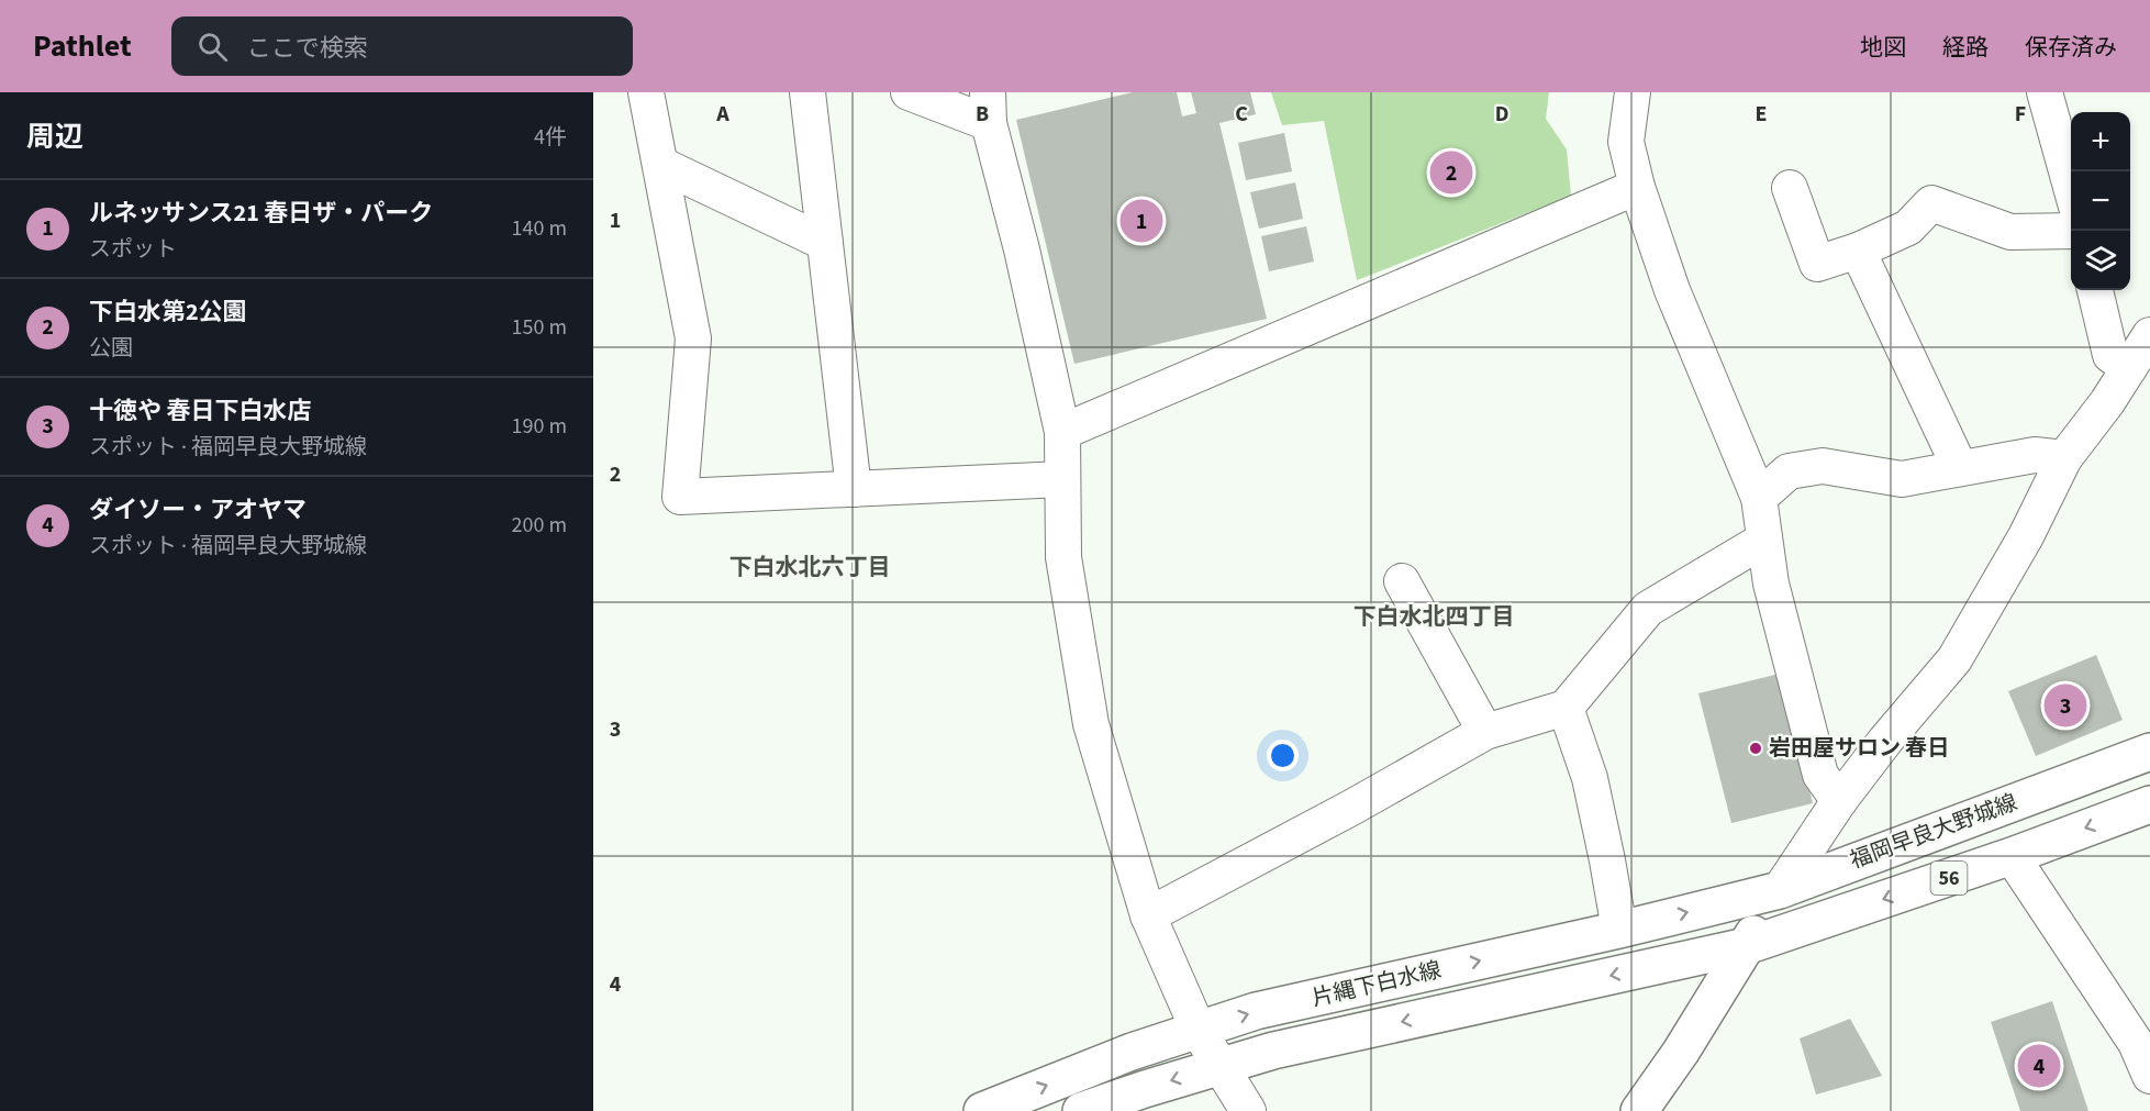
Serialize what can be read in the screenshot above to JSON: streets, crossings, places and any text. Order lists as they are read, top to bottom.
{
  "streets": {
    "main road": ["福岡早良大野城線", "56", "片縄下白水線"]
  },
  "crossings": [
    ["福岡早良大野城線", "片縄下白水線"],
    ["56", "片縄下白水線"]
  ],
  "districts": ["下白水北六丁目", "下白水北四丁目"],
  "places": ["岩田屋サロン 春日"],
  "page": {
    "header": "Pathlet",
    "search": "ここで検索",
    "nav": ["地図", "経路", "保存済み"],
    "heading": ["周辺", "4件"],
    "map_buttons": ["+", "−"],
    "pins": [
      "2",
      "1",
      "3",
      "4"
    ],
    "list": [
      {
        "mark": "1",
        "name": "ルネッサンス21 春日ザ・パーク",
        "note": "スポット",
        "value": "140 m"
      },
      {
        "mark": "2",
        "name": "下白水第2公園",
        "note": "公園",
        "value": "150 m"
      },
      {
        "mark": "3",
        "name": "十徳や 春日下白水店",
        "note": "スポット · 福岡早良大野城線",
        "value": "190 m"
      },
      {
        "mark": "4",
        "name": "ダイソー・アオヤマ",
        "note": "スポット · 福岡早良大野城線",
        "value": "200 m"
      }
    ]
  },
  "grid": {
    "columns": [
      "A",
      "B",
      "C",
      "D",
      "E",
      "F"
    ],
    "rows": [
      "1",
      "2",
      "3",
      "4"
    ]
  }
}
